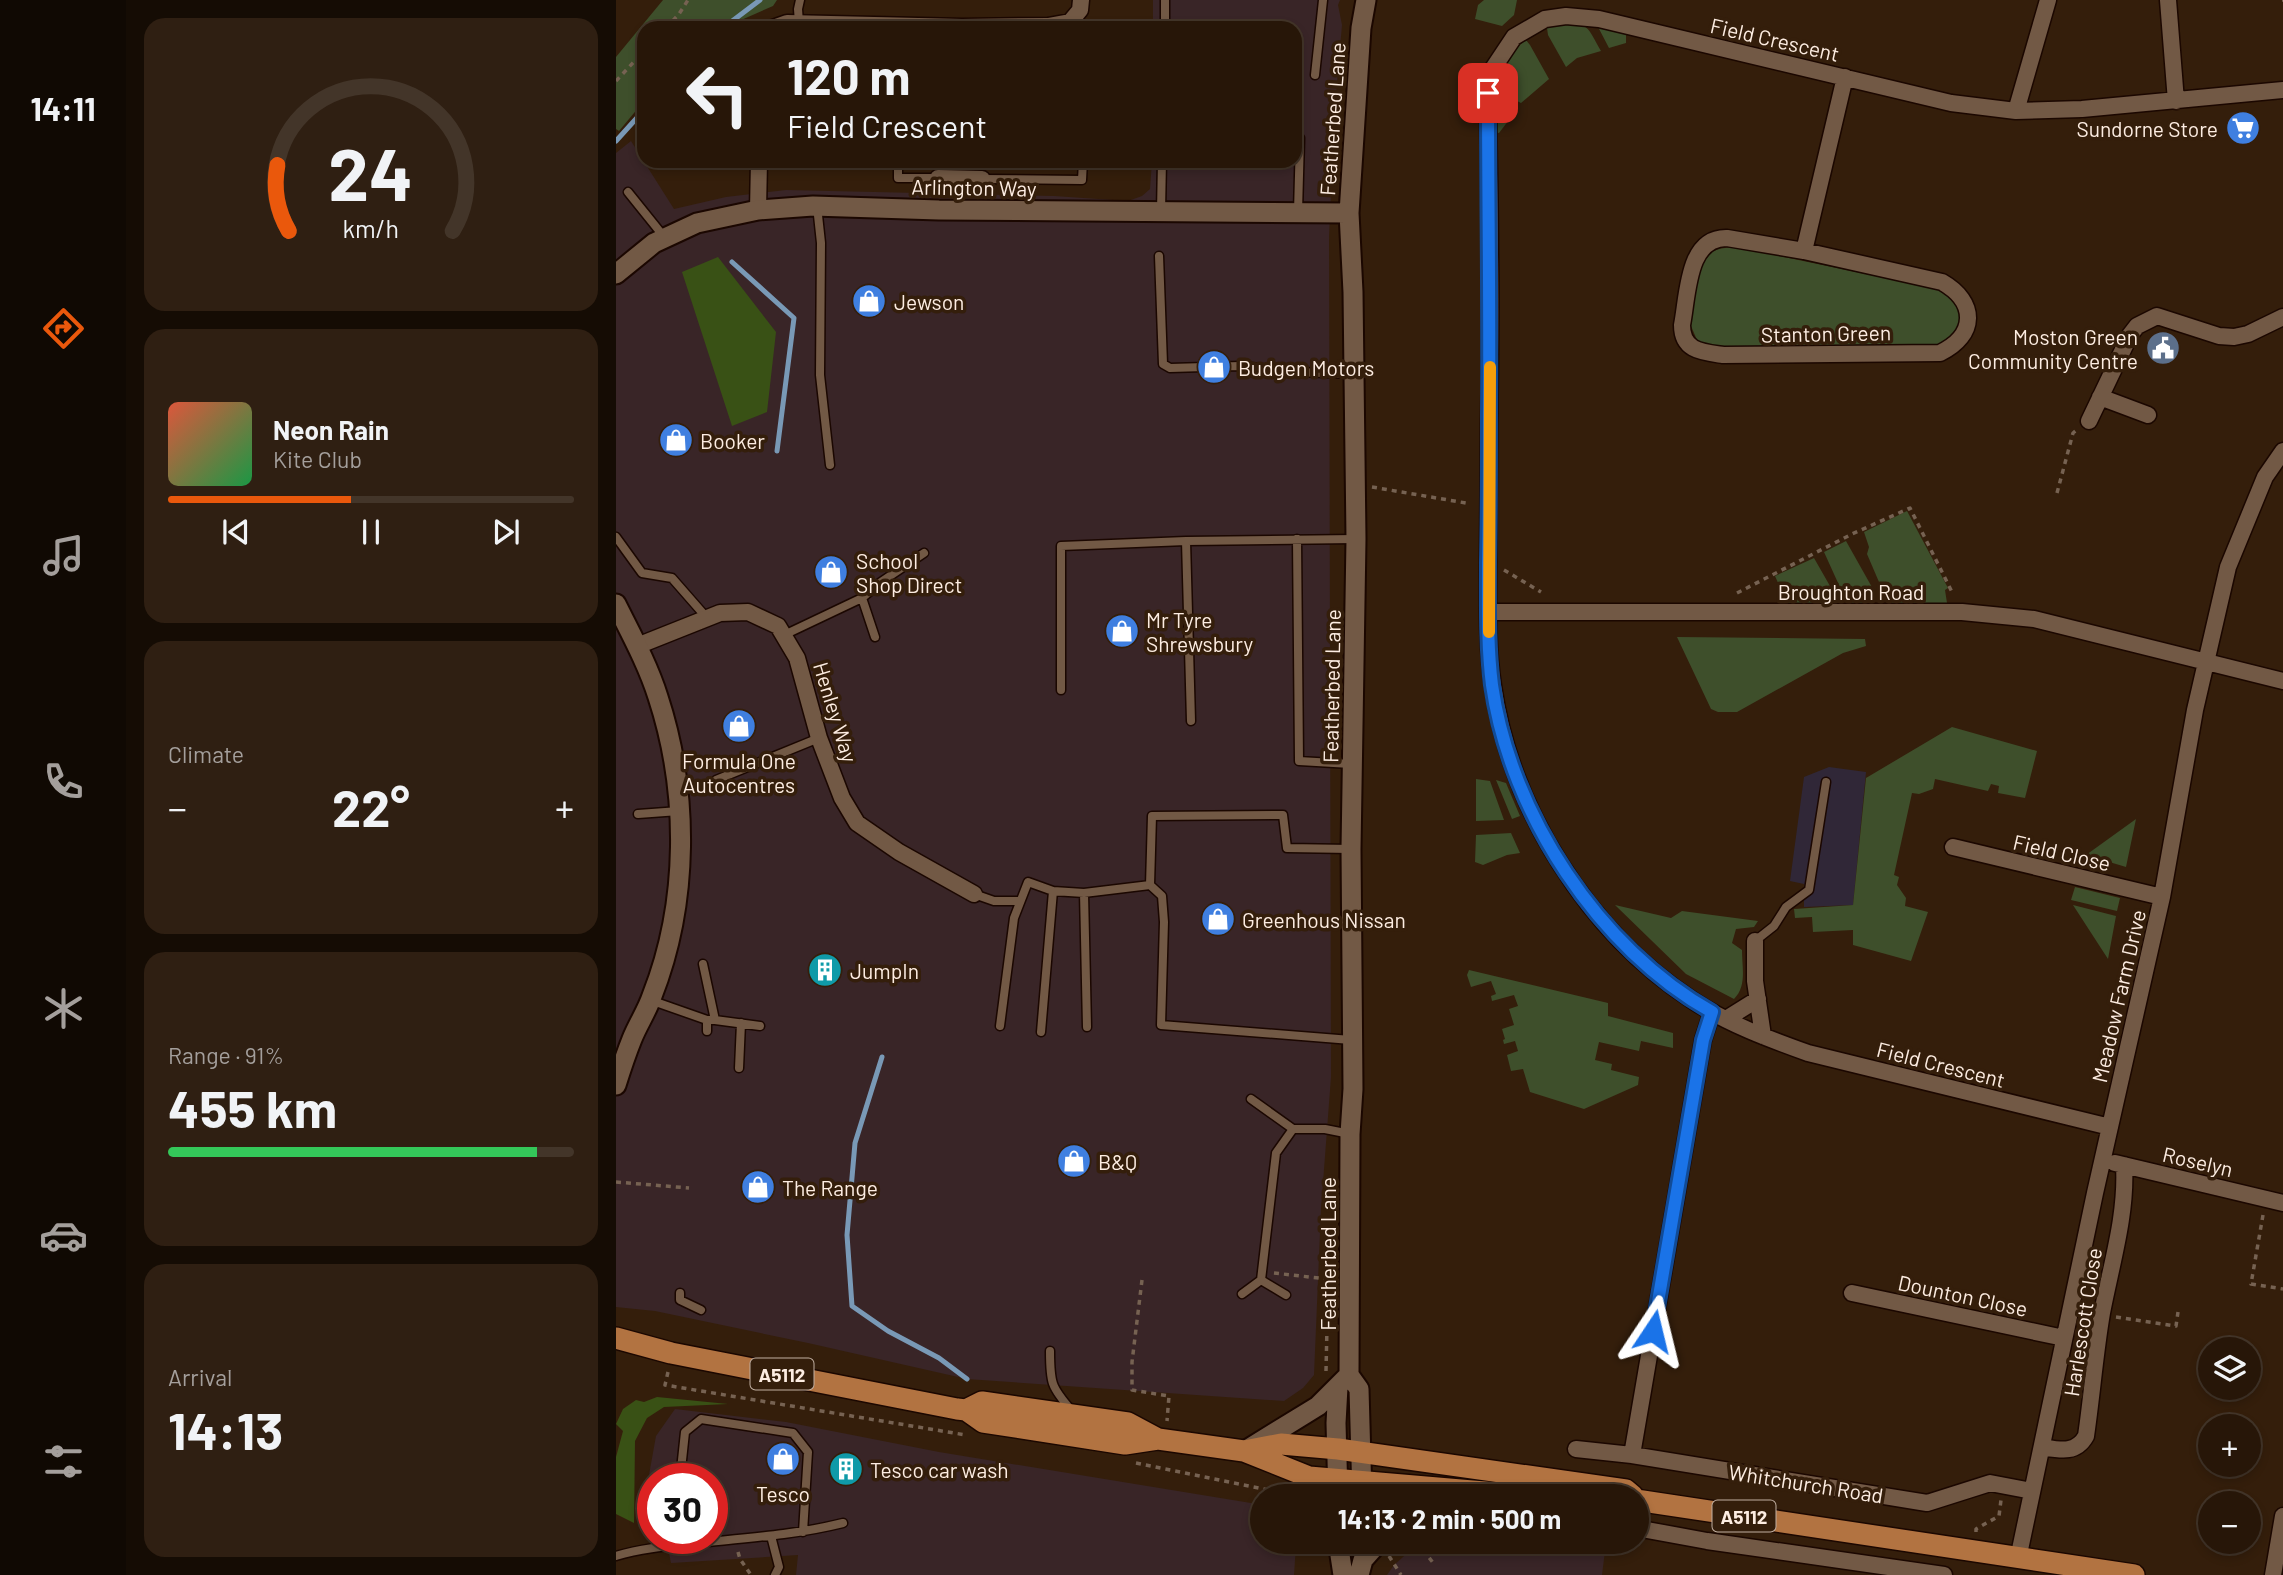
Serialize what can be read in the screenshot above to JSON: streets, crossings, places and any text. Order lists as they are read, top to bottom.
{
  "streets": {
    "main road": ["A5112", "Whitchurch Road"],
    "street": [
      "Field Crescent",
      "Featherbed Lane",
      "Arlington Way",
      "Stanton Green",
      "Broughton Road",
      "Henley Way",
      "Field Close",
      "Meadow Farm Drive",
      "Roselyn",
      "Dounton Close",
      "Harlescott Close"
    ]
  },
  "crossings": [
    ["Field Crescent", "Broughton Road"],
    ["Field Crescent", "Meadow Farm Drive"],
    ["Featherbed Lane", "Arlington Way"],
    ["Featherbed Lane", "A5112"],
    ["Featherbed Lane", "Whitchurch Road"],
    ["Broughton Road", "Meadow Farm Drive"],
    ["Field Close", "Meadow Farm Drive"],
    ["Meadow Farm Drive", "Roselyn"],
    ["Meadow Farm Drive", "Dounton Close"],
    ["Meadow Farm Drive", "Harlescott Close"],
    ["Meadow Farm Drive", "Whitchurch Road"],
    ["Roselyn", "Harlescott Close"],
    ["A5112", "Whitchurch Road"]
  ],
  "places": {
    "supermarket": ["Sundorne Store"],
    "shop": [
      "Jewson",
      "Budgen Motors",
      "Booker",
      "School Shop Direct",
      "Mr Tyre Shrewsbury",
      "Formula One Autocentres",
      "Greenhous Nissan",
      "B&Q",
      "The Range",
      "Tesco"
    ],
    "public building": ["Moston Green Community Centre"],
    "building": ["JumpIn", "Tesco car wash"]
  },
  "page": {
    "tabs": "14:11",
    "turn": ["120 m", "Field Crescent"],
    "song": ["Neon Rain", "Kite Club"],
    "tile": [
      "Climate",
      ["Range · 91%", "455 km"],
      ["Arrival", "14:13"]
    ],
    "heat": ["−", "22°", "+"],
    "map_buttons": ["+", "−"],
    "limit": "30",
    "trip": "14:13 · 2 min · 500 m",
    "gauge": ["24", "km/h"]
  }
}
